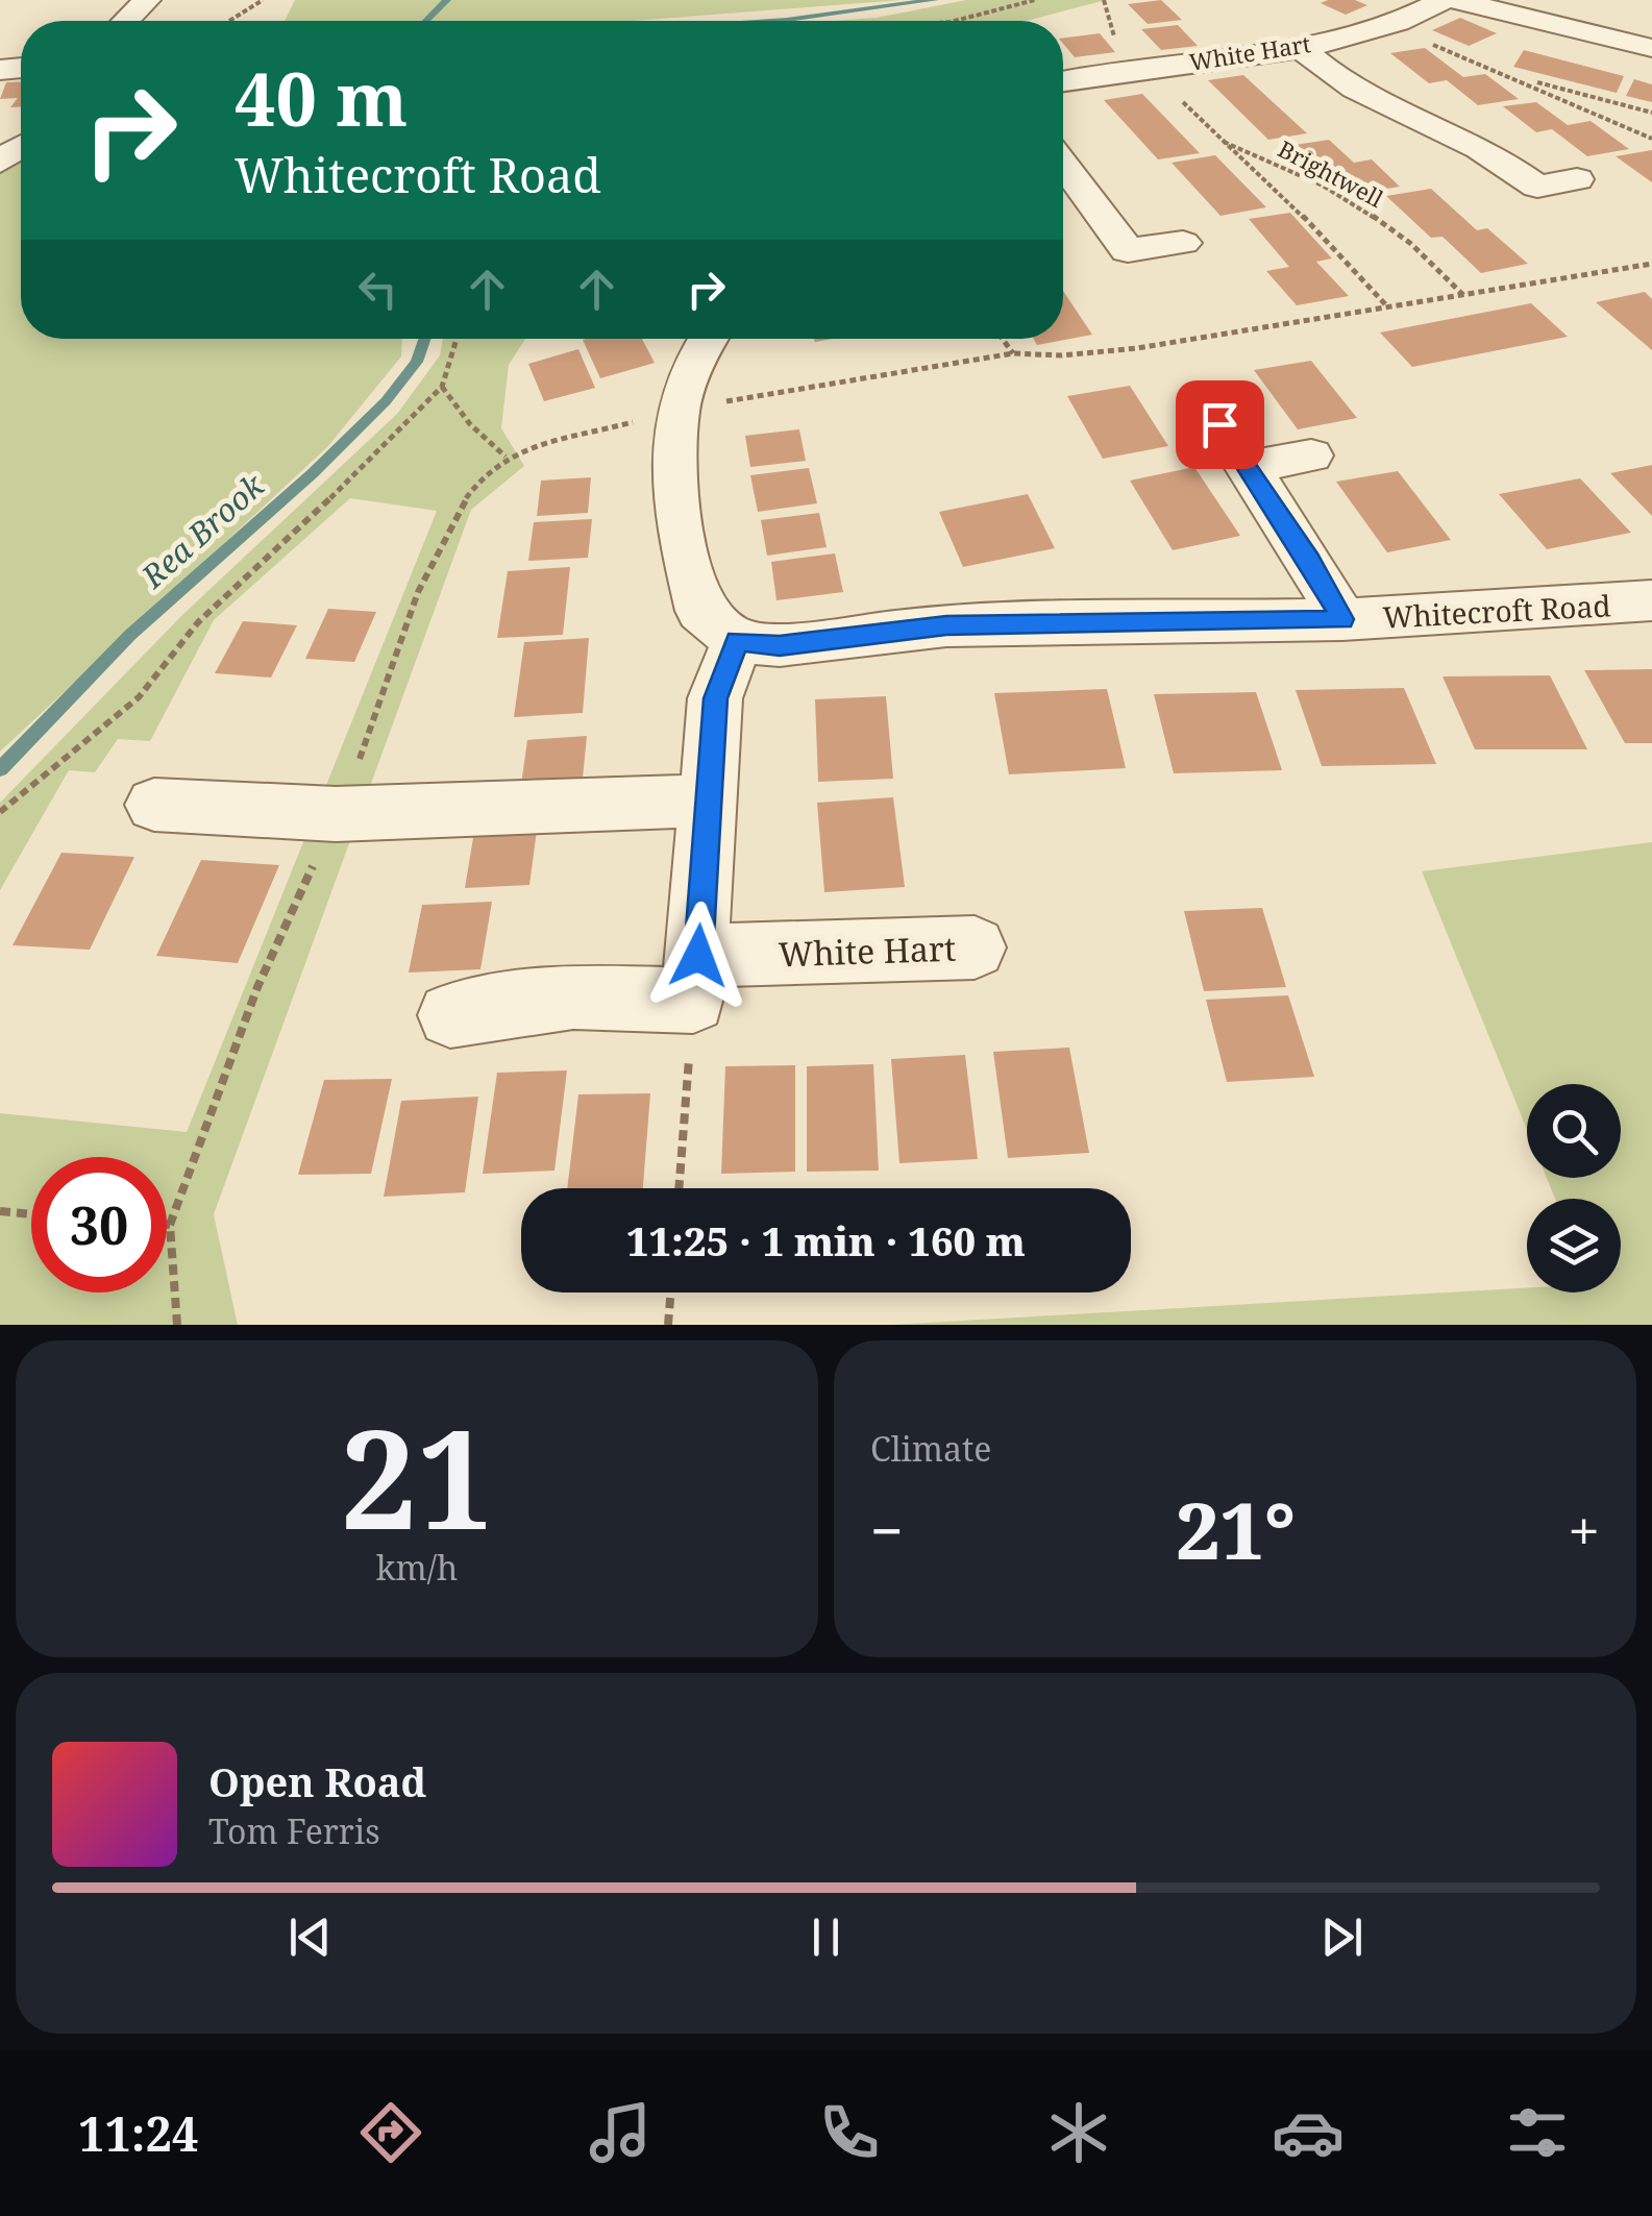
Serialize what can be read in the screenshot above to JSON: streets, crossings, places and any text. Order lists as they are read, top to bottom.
{
  "streets": {
    "street": ["White Hart", "Whitecroft Road"],
    "path": ["Brightwell"]
  },
  "crossings": [
    ["White Hart", "Brightwell"]
  ],
  "water": ["Rea Brook"],
  "page": {
    "turn": ["40 m", "Whitecroft Road"],
    "limit": "30",
    "trip": "11:25 · 1 min · 160 m",
    "tile": [
      ["21", "km/h"],
      "Climate"
    ],
    "heat": ["−", "21°", "+"],
    "song": ["Open Road", "Tom Ferris"],
    "tabs": "11:24"
  }
}
